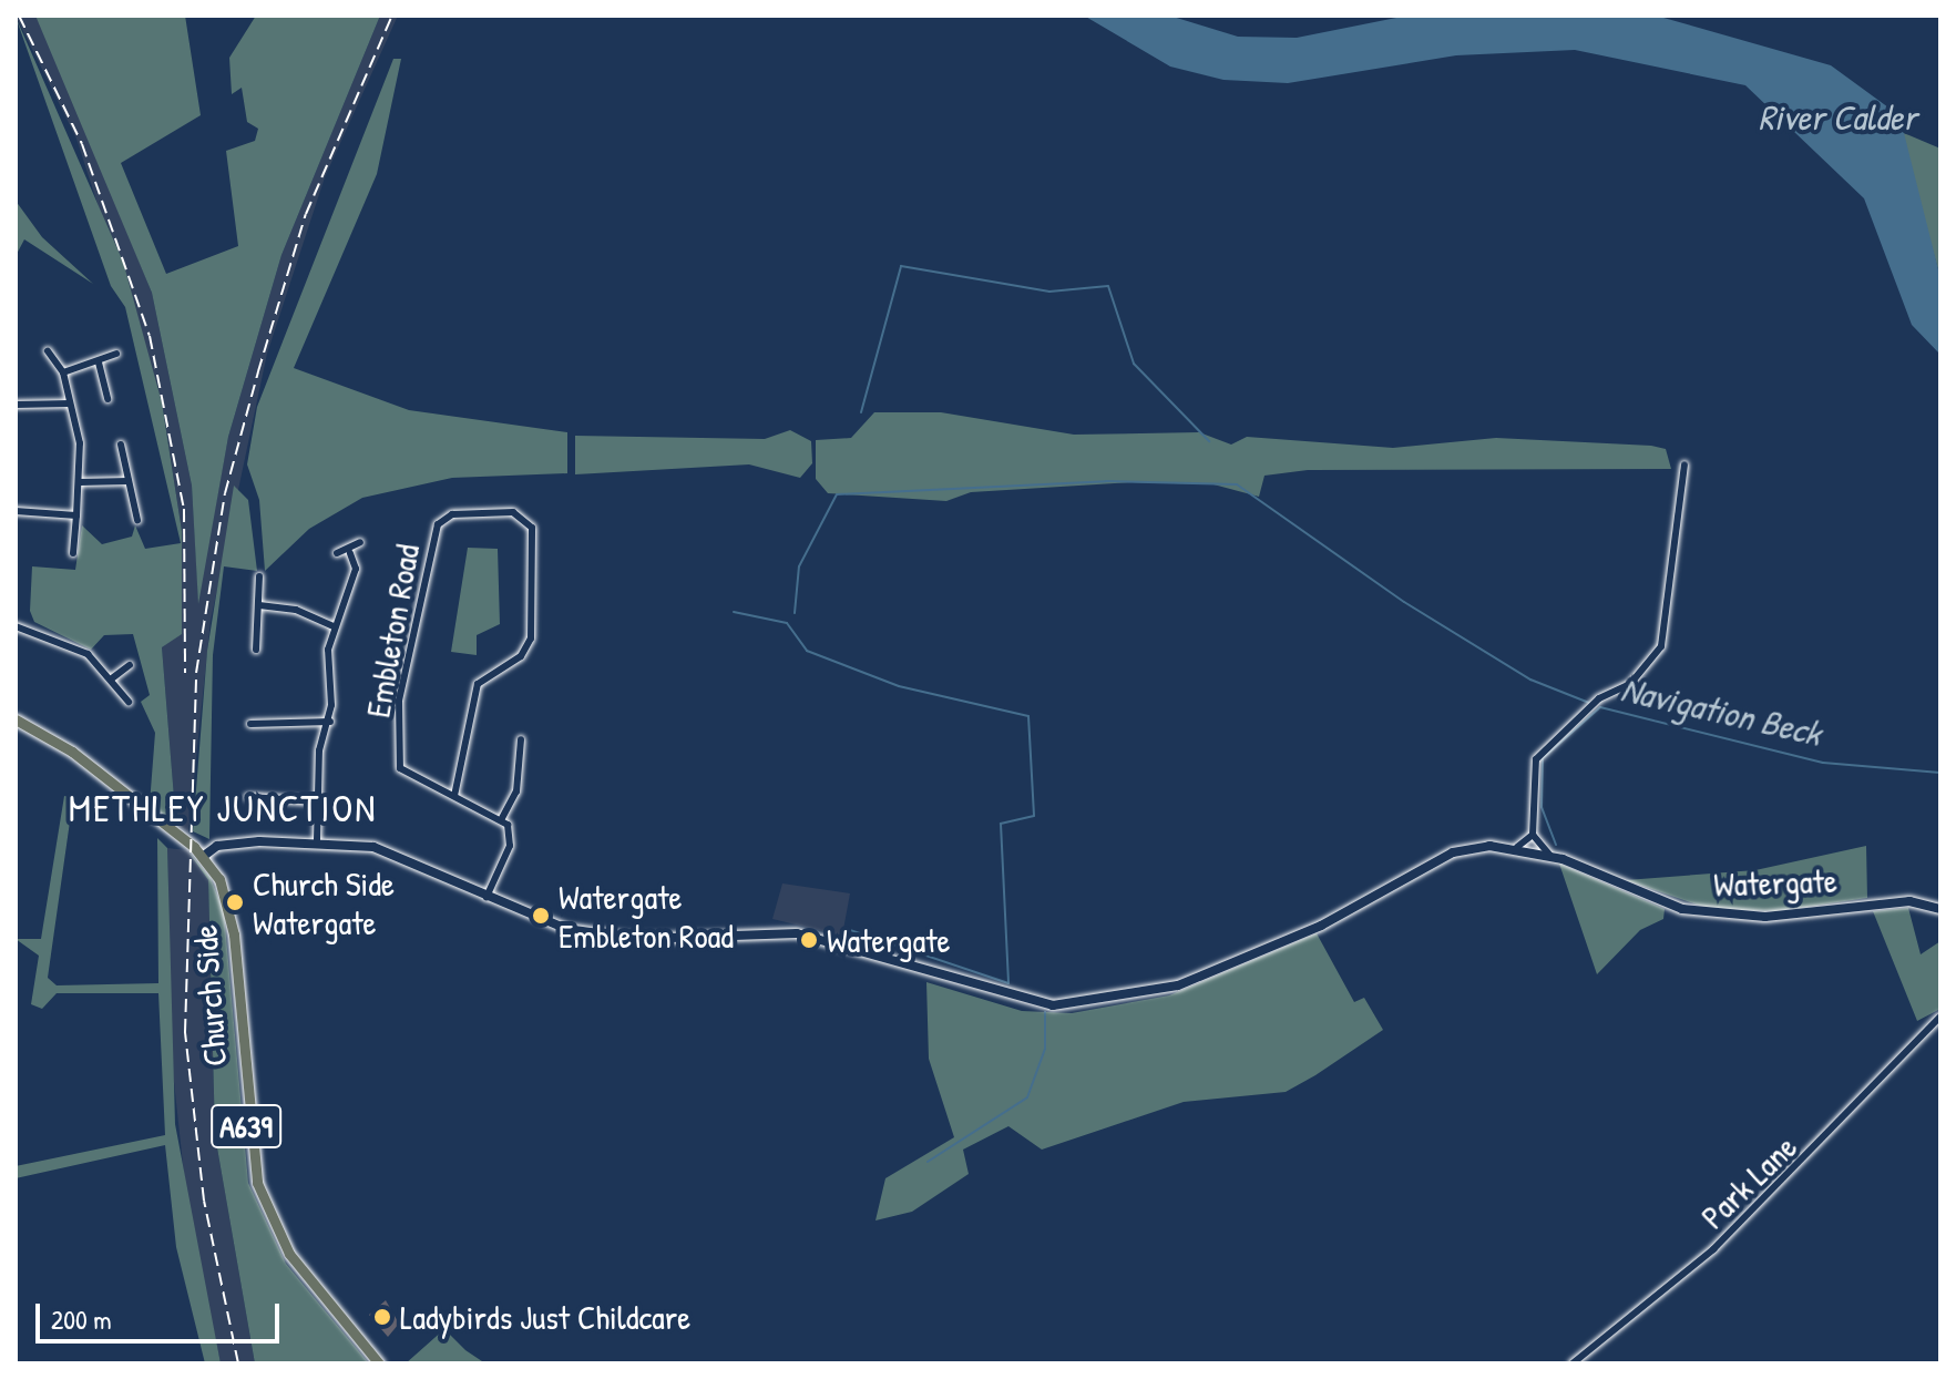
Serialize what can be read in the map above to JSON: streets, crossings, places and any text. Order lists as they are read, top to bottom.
{
  "streets": {
    "main road": ["Watergate", "Church Side", "A639"],
    "street": ["Embleton Road", "Park Lane"]
  },
  "crossings": [
    ["Watergate", "Church Side"],
    ["Watergate", "A639"],
    ["Church Side", "A639"]
  ],
  "districts": ["METHLEY JUNCTION"],
  "water": ["River Calder", "Navigation Beck"],
  "places": [
    "Church Side Watergate",
    "Watergate Embleton Road",
    "Watergate",
    "Ladybirds Just Childcare"
  ],
  "scale_bar": "200 m"
}
